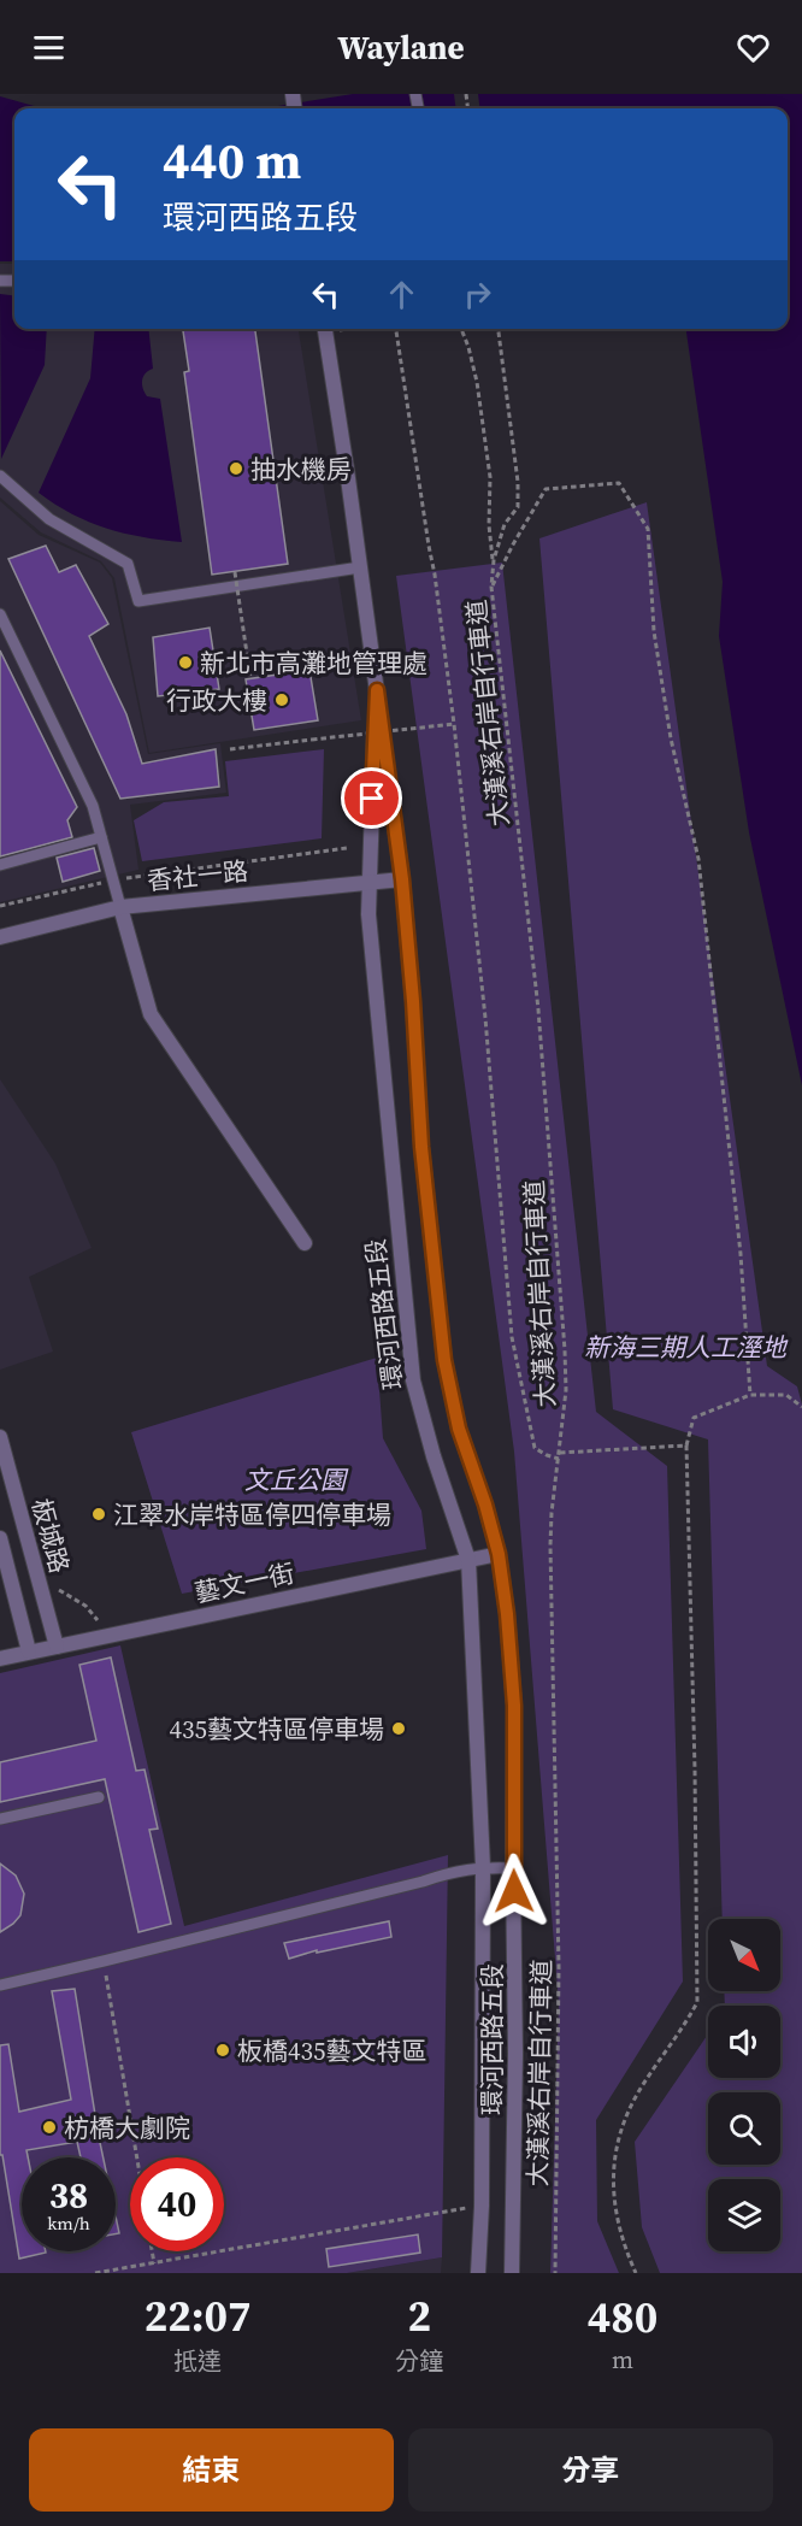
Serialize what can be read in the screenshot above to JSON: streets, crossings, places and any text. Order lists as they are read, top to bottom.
{
  "streets": {
    "street": [
      "香社一路",
      "環河西路五段",
      "板城路",
      "藝文一街"
    ],
    "path": ["大漢溪右岸自行車道"]
  },
  "crossings": [
    ["香社一路", "環河西路五段"],
    ["環河西路五段", "藝文一街"],
    ["板城路", "藝文一街"]
  ],
  "parks": ["新海三期人工溼地", "文丘公園"],
  "places": [
    "抽水機房",
    "新北市高灘地管理處",
    "行政大樓",
    "江翠水岸特區停四停車場",
    "435藝文特區停車場",
    "板橋435藝文特區",
    "枋橋大劇院"
  ],
  "north": "bottom right",
  "page": {
    "header": "Waylane",
    "turn": ["440 m", "環河西路五段"],
    "speed": "38 km/h",
    "limit": "40",
    "eta": [
      "22:07",
      "抵達",
      "2",
      "分鐘",
      "480",
      "m"
    ],
    "buttons": ["結束", "分享"]
  }
}
